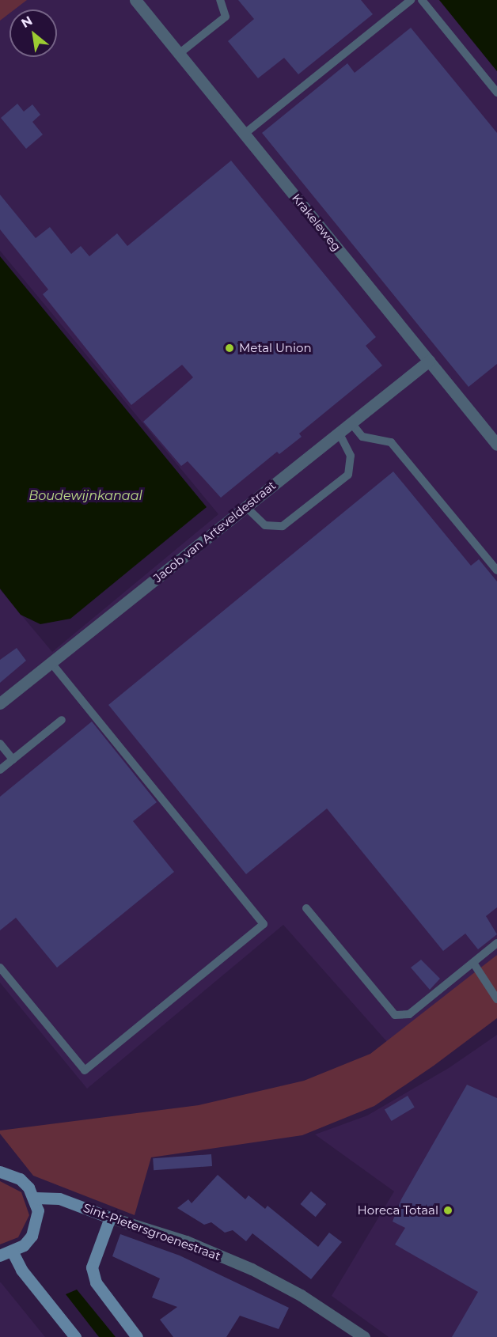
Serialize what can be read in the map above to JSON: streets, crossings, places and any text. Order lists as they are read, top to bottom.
{
  "streets": {
    "main road": ["Sint-Pietersgroenestraat"],
    "street": ["Krakeleweg", "Jacob van Arteveldestraat"]
  },
  "crossings": [
    ["Krakeleweg", "Jacob van Arteveldestraat"]
  ],
  "water": ["Boudewijnkanaal"],
  "places": ["Metal Union", "Horeca Totaal"],
  "north": "top left"
}
